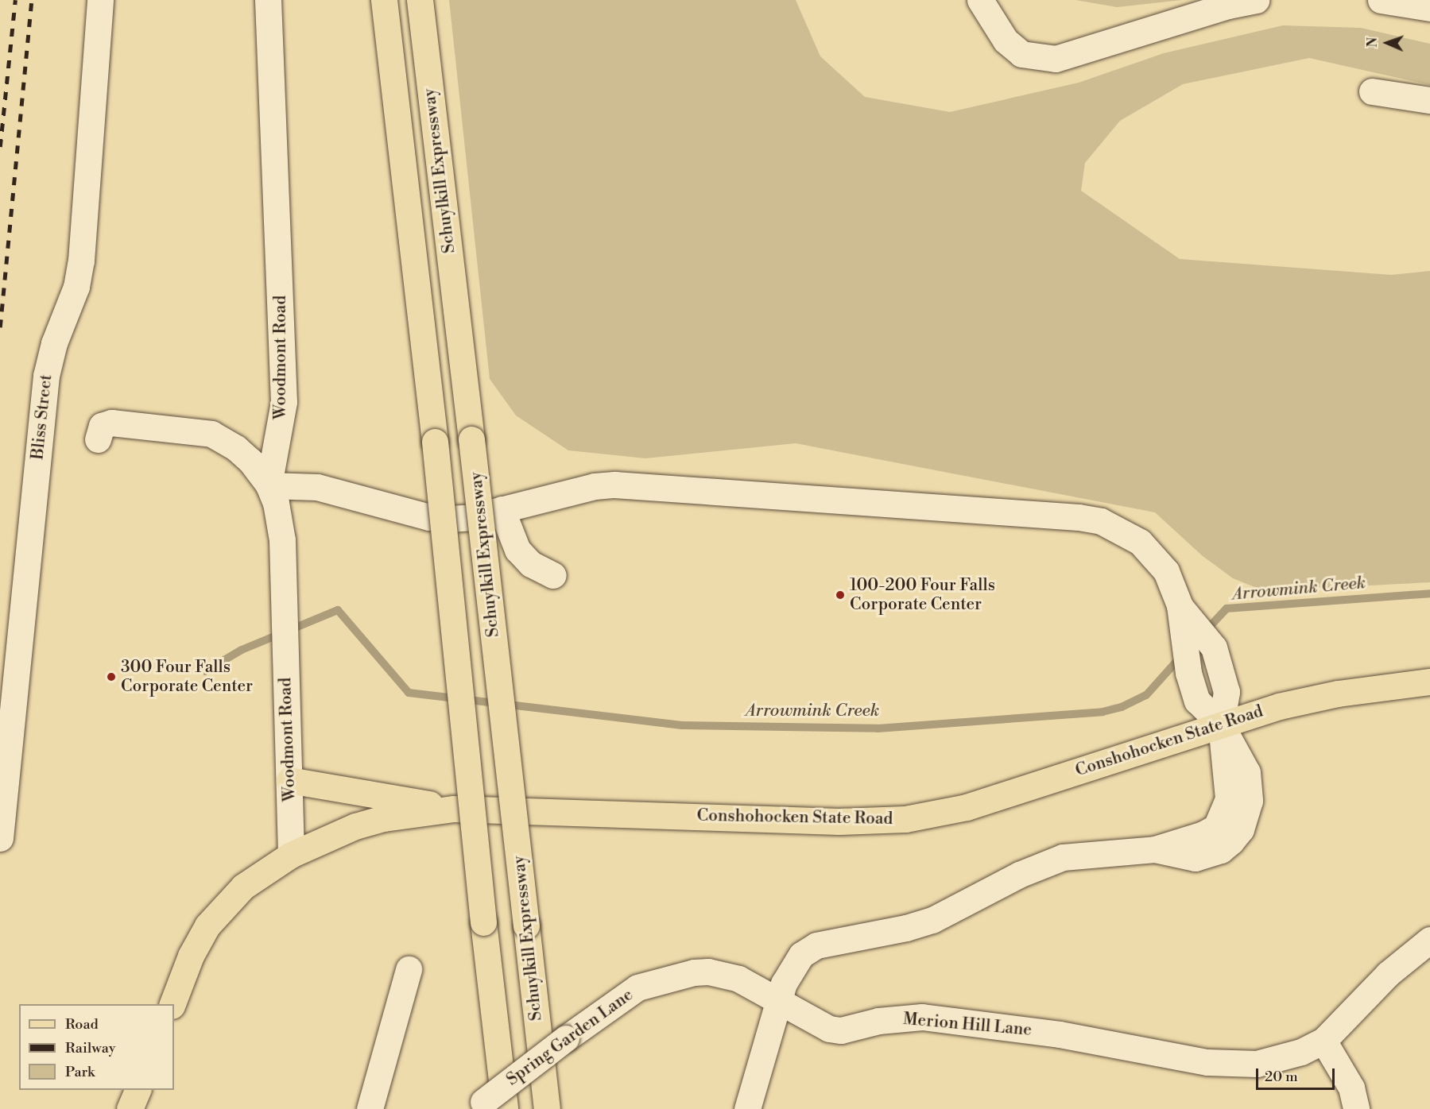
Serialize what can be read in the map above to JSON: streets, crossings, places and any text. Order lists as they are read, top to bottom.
{
  "streets": {
    "main road": ["Schuylkill Expressway", "Conshohocken State Road"],
    "street": [
      "Woodmont Road",
      "Bliss Street",
      "Merion Hill Lane",
      "Spring Garden Lane"
    ]
  },
  "crossings": [
    ["Woodmont Road", "Conshohocken State Road"],
    ["Merion Hill Lane", "Spring Garden Lane"]
  ],
  "water": ["Arrowmink Creek"],
  "places": ["100-200 Four Falls Corporate Center", "300 Four Falls Corporate Center"],
  "legend": ["Road", "Railway", "Park"],
  "scale_bar": "20 m",
  "north": "left"
}
